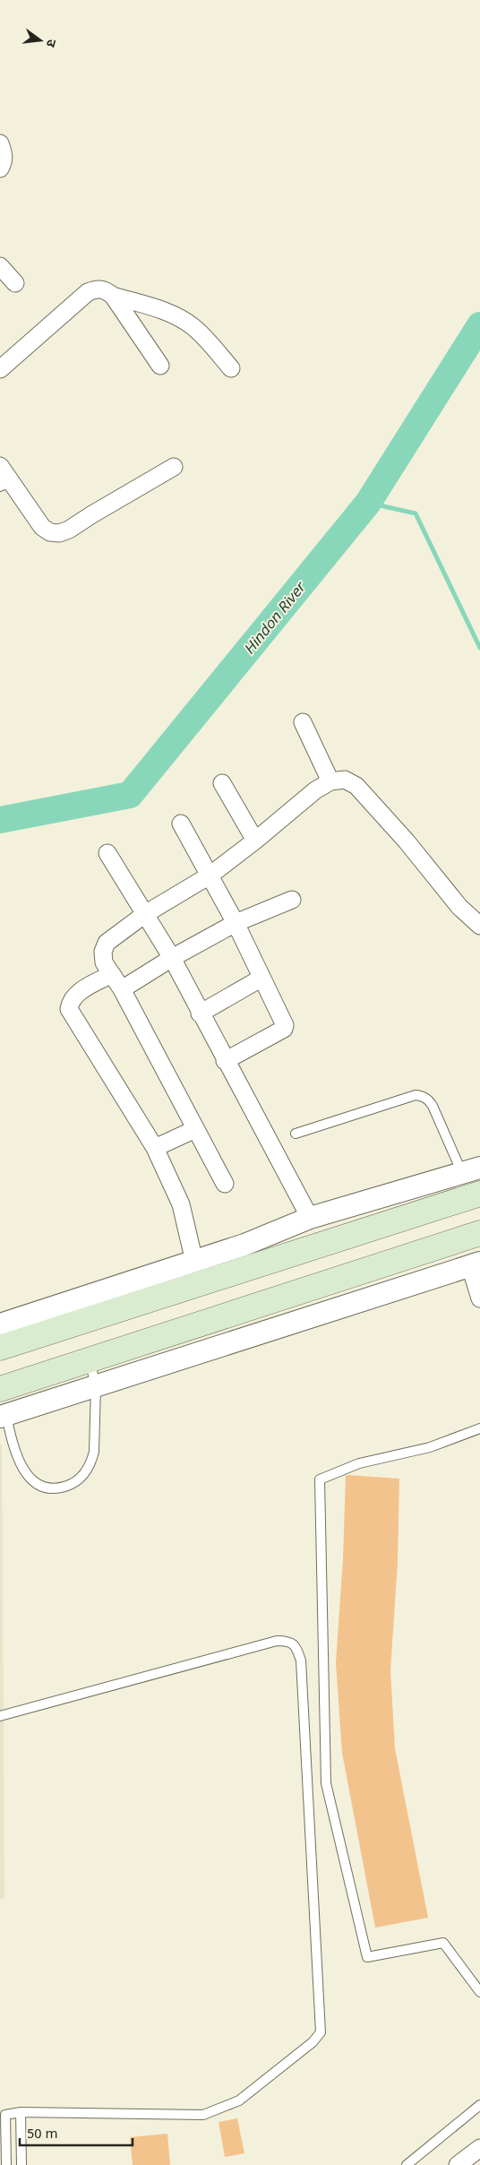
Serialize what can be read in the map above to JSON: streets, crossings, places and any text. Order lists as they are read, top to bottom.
{
  "water": ["Hindon River"],
  "scale_bar": "50 m",
  "north": "right"
}
